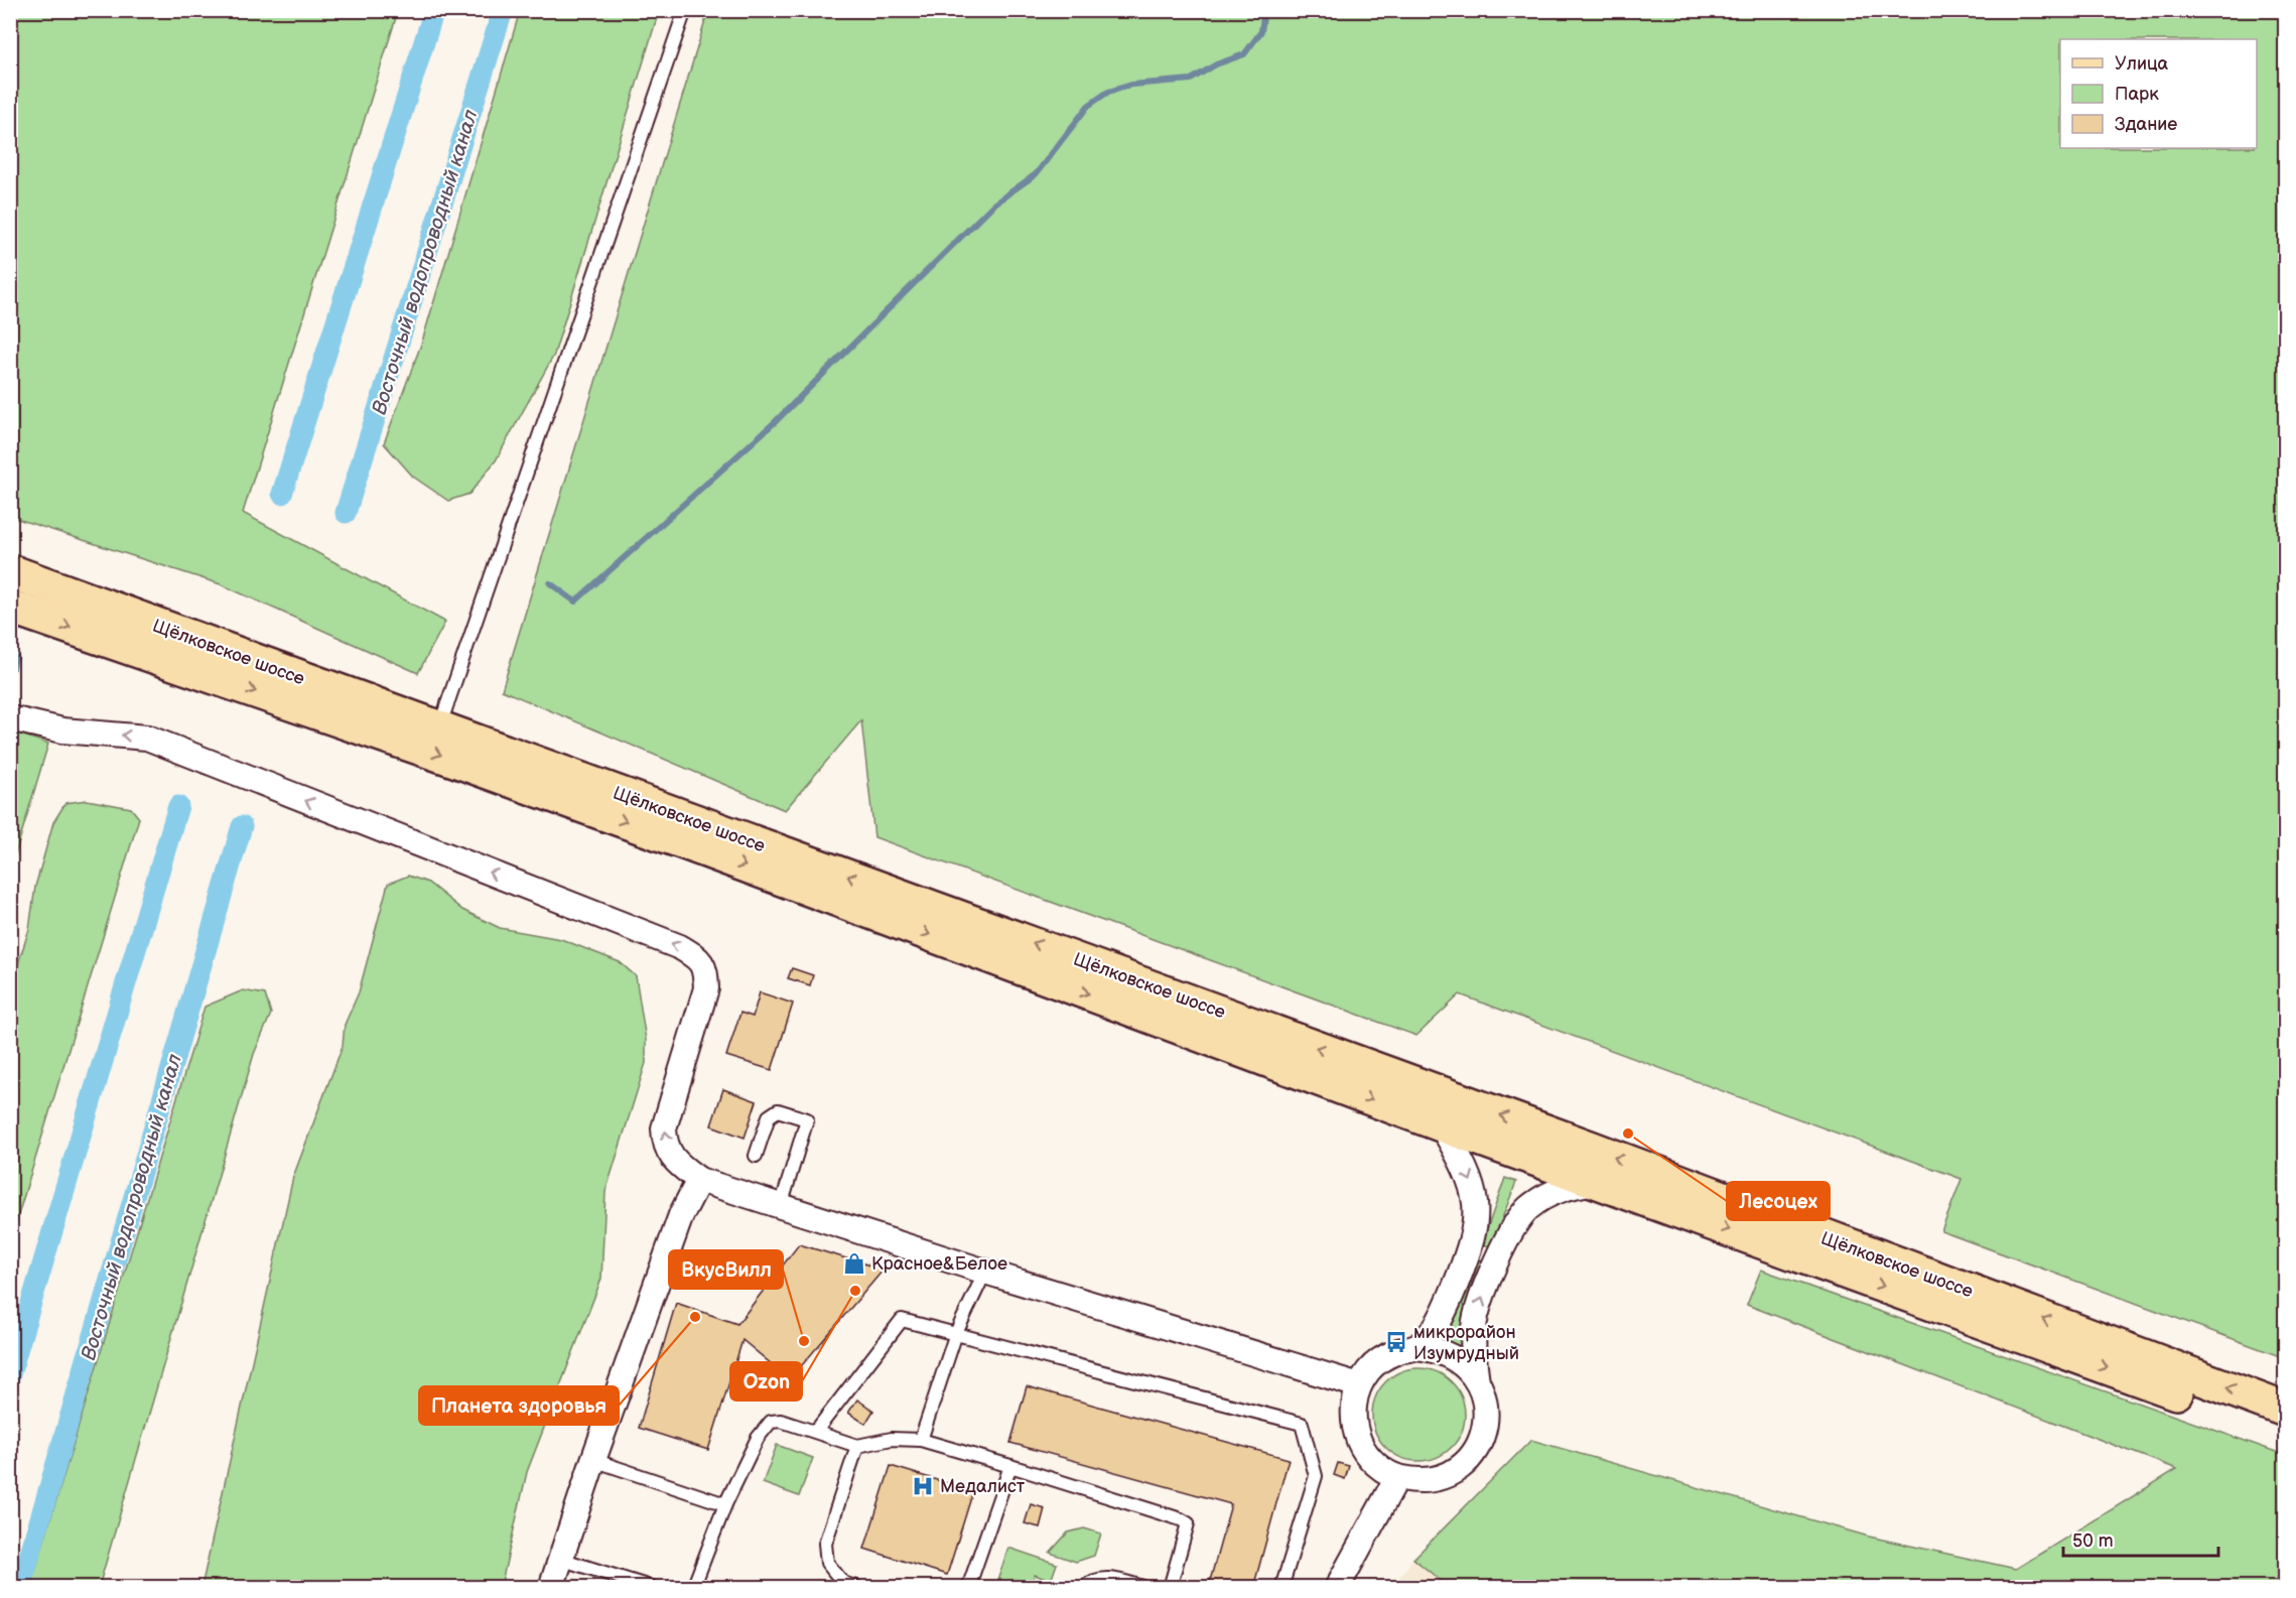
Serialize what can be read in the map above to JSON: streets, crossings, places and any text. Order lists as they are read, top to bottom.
{
  "streets": {
    "main road": ["Щёлковское шоссе"]
  },
  "water": ["Восточный водопроводный канал"],
  "places": {
    "other": [
      "Лесоцех",
      "Ozon",
      "Планета здоровья",
      "ВкусВилл"
    ],
    "shop": ["Красное&Белое"],
    "bus stop": ["микрорайон Изумрудный"],
    "hospital": ["Медалист"]
  },
  "legend": ["Улица", "Парк", "Здание"],
  "scale_bar": "50 m"
}
